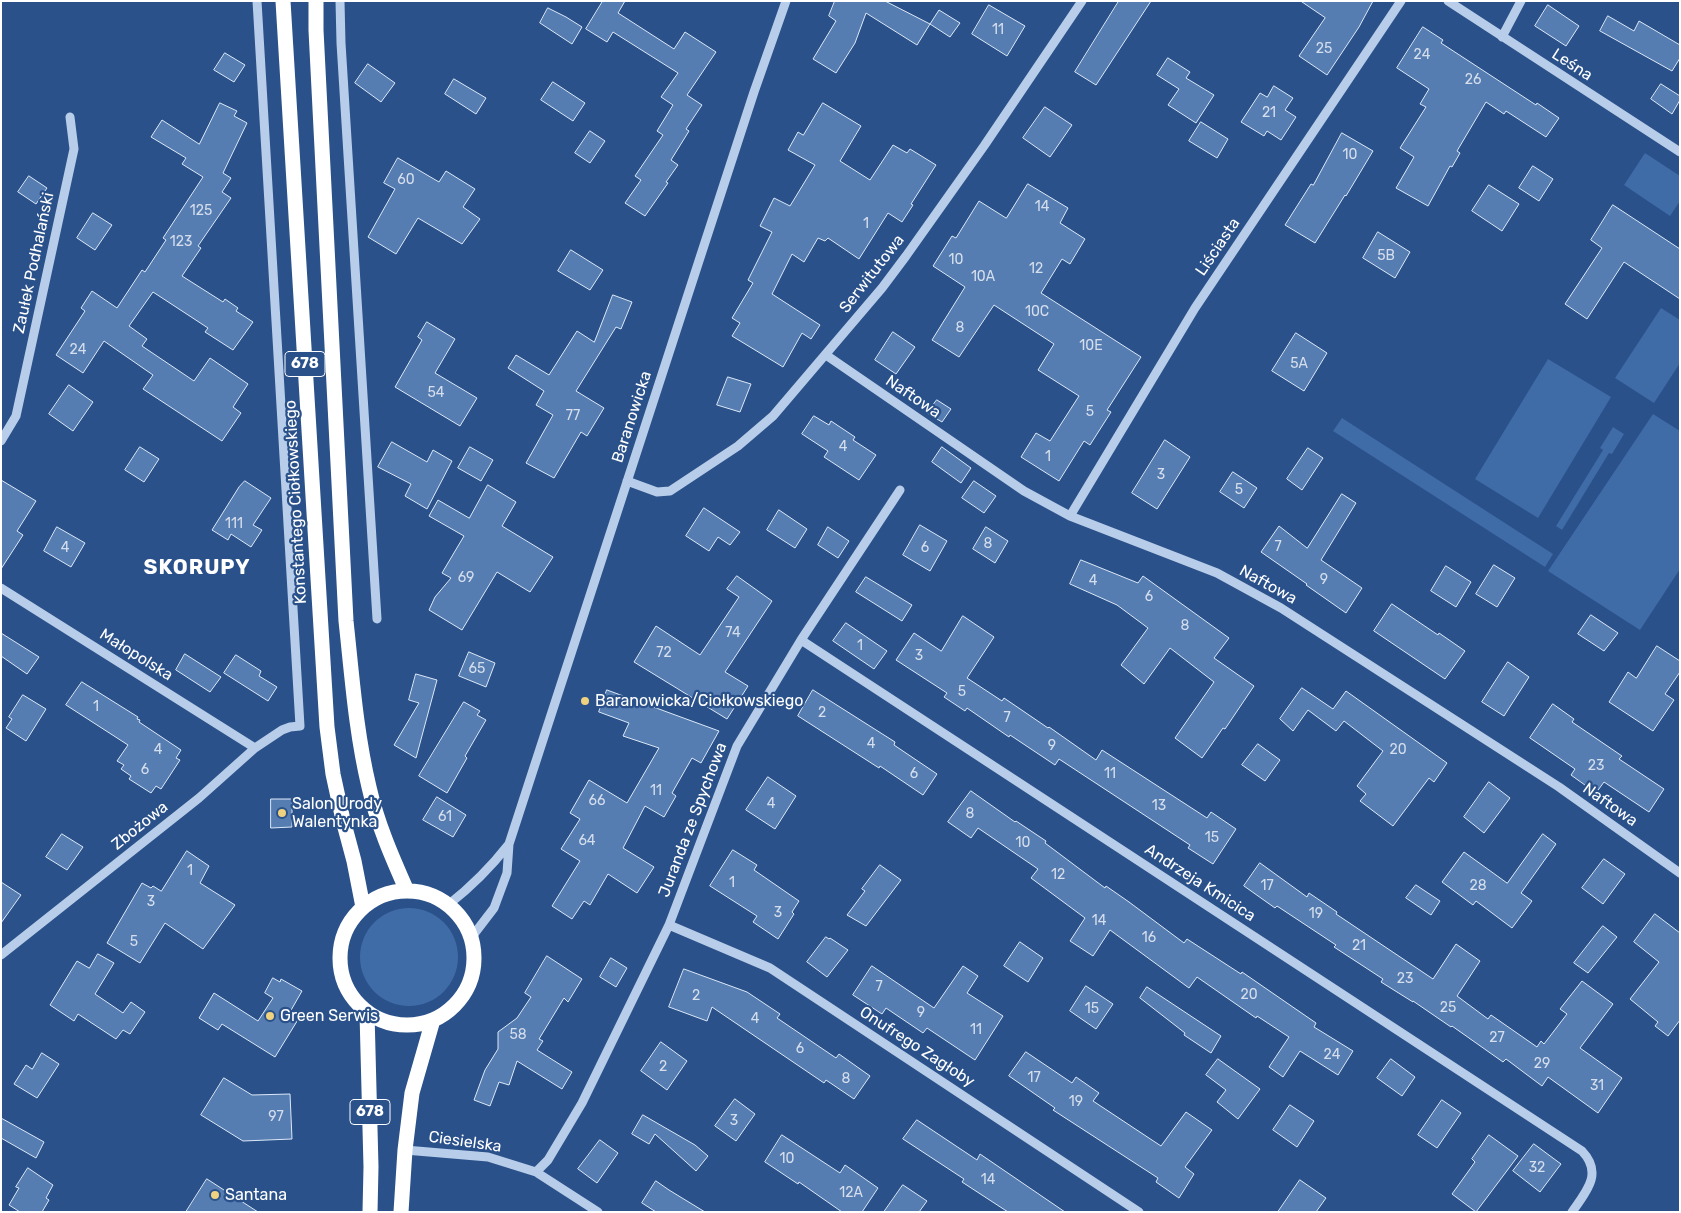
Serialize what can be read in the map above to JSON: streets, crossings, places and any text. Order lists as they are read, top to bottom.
{
  "streets": {
    "highway": ["678", "Konstantego Ciołkowskiego"],
    "street": [
      "Leśna",
      "Liściasta",
      "Zaułek Podhalański",
      "Serwitutowa",
      "Naftowa",
      "Baranowicka",
      "Małopolska",
      "Juranda ze Spychowa",
      "Zbożowa",
      "Andrzeja Kmicica",
      "Onufrego Zagłoby",
      "Ciesielska"
    ]
  },
  "crossings": [
    ["Liściasta", "Naftowa"],
    ["Serwitutowa", "Naftowa"],
    ["Serwitutowa", "Baranowicka"],
    ["678", "Baranowicka"],
    ["678", "Konstantego Ciołkowskiego"],
    ["678", "Ciesielska"],
    ["Baranowicka", "Konstantego Ciołkowskiego"],
    ["Małopolska", "Zbożowa"],
    ["Juranda ze Spychowa", "Andrzeja Kmicica"],
    ["Juranda ze Spychowa", "Onufrego Zagłoby"],
    ["Juranda ze Spychowa", "Ciesielska"]
  ],
  "districts": ["SKORUPY"],
  "places": [
    "Baranowicka/Ciołkowskiego",
    "Salon Urody Walentynka",
    "Green Serwis",
    "Santana"
  ],
  "house_numbers": [
    "11",
    "25",
    "24",
    "26",
    "21",
    "10",
    "60",
    "14",
    "125",
    "1",
    "123",
    "5B",
    "10",
    "12",
    "10A",
    "10C",
    "8",
    "10E",
    "24",
    "5A",
    "54",
    "5",
    "77",
    "4",
    "1",
    "3",
    "5",
    "111",
    "8",
    "7",
    "4",
    "6",
    "69",
    "9",
    "4",
    "6",
    "8",
    "74",
    "1",
    "72",
    "3",
    "65",
    "5",
    "1",
    "2",
    "7",
    "4",
    "9",
    "4",
    "20",
    "23",
    "6",
    "6",
    "11",
    "11",
    "66",
    "4",
    "13",
    "8",
    "61",
    "15",
    "64",
    "10",
    "1",
    "12",
    "1",
    "17",
    "28",
    "3",
    "3",
    "19",
    "14",
    "16",
    "5",
    "21",
    "23",
    "7",
    "20",
    "2",
    "25",
    "15",
    "9",
    "4",
    "11",
    "58",
    "27",
    "6",
    "24",
    "29",
    "2",
    "17",
    "8",
    "31",
    "19",
    "97",
    "3",
    "10",
    "32",
    "14",
    "12A"
  ]
}
